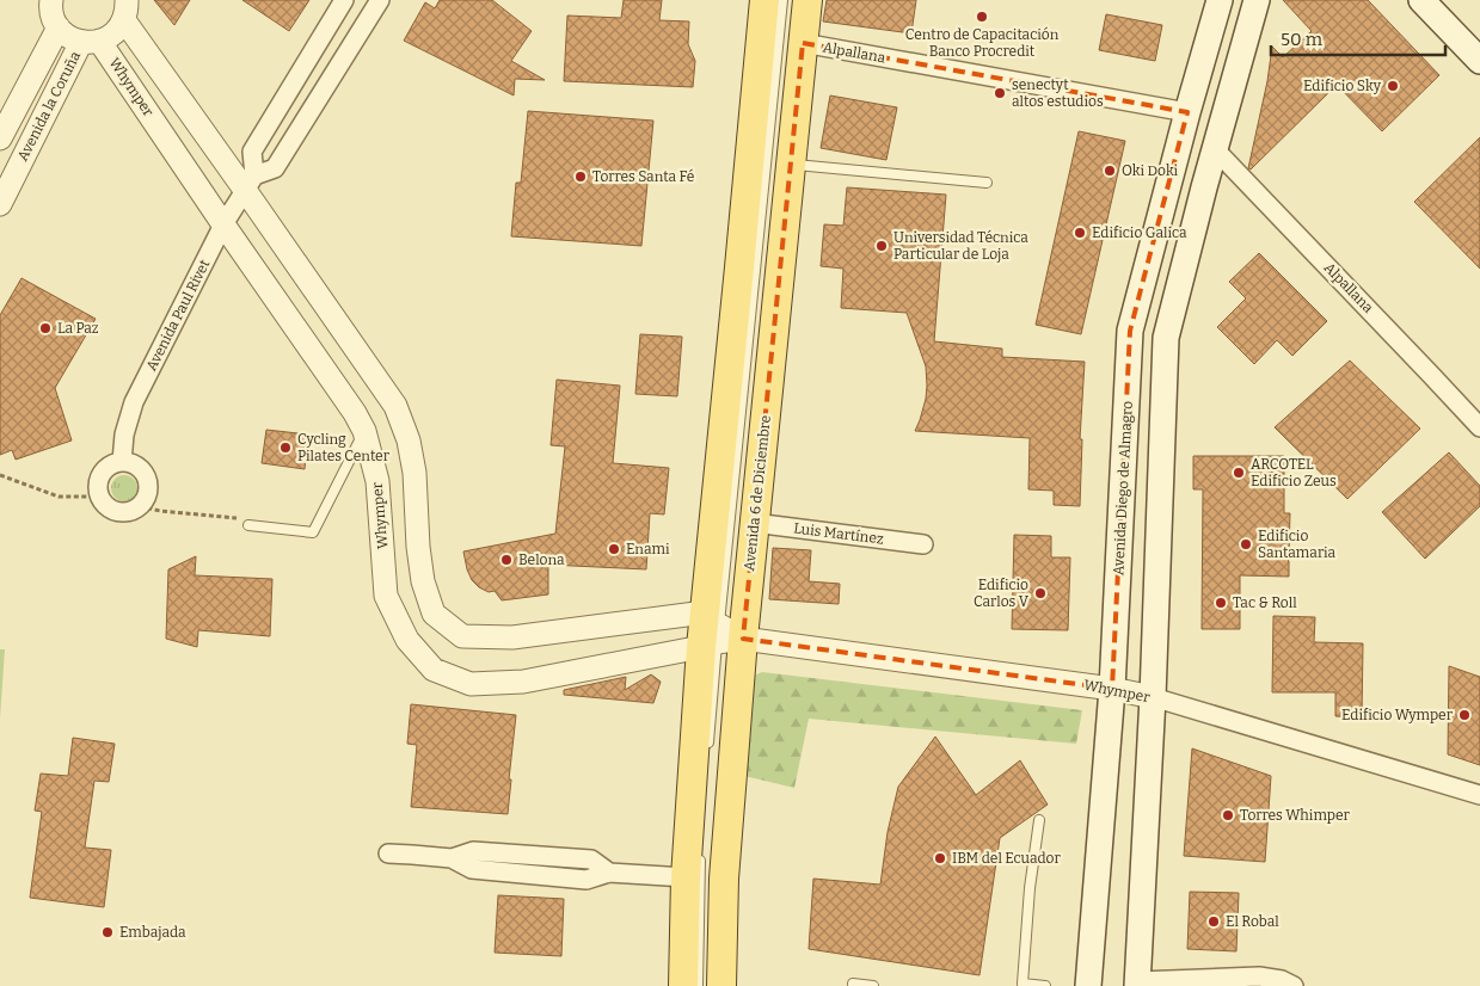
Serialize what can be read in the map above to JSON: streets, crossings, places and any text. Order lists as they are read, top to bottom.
{
  "streets": {
    "main road": ["Avenida Diego de Almagro", "Avenida 6 de Diciembre"],
    "street": [
      "Alpallana",
      "Whymper",
      "Avenida la Coruña",
      "Avenida Paul Rivet",
      "Luis Martínez"
    ]
  },
  "crossings": [
    ["Alpallana", "Avenida Diego de Almagro"],
    ["Alpallana", "Avenida 6 de Diciembre"],
    ["Whymper", "Avenida la Coruña"],
    ["Whymper", "Avenida Paul Rivet"],
    ["Whymper", "Avenida Diego de Almagro"],
    ["Whymper", "Avenida 6 de Diciembre"],
    ["Avenida 6 de Diciembre", "Luis Martínez"]
  ],
  "places": [
    "Centro de Capacitación Banco Procredit",
    "Edificio Sky",
    "senectyt altos estudios",
    "Oki Doki",
    "Torres Santa Fé",
    "Edificio Galica",
    "Universidad Técnica Particular de Loja",
    "La Paz",
    "Cycling Pilates Center",
    "ARCOTEL Edificio Zeus",
    "Edificio Santamaria",
    "Enami",
    "Belona",
    "Edificio Carlos V",
    "Tac & Roll",
    "Edificio Wymper",
    "Torres Whimper",
    "IBM del Ecuador",
    "El Robal",
    "Embajada"
  ],
  "scale_bar": "50 m"
}
